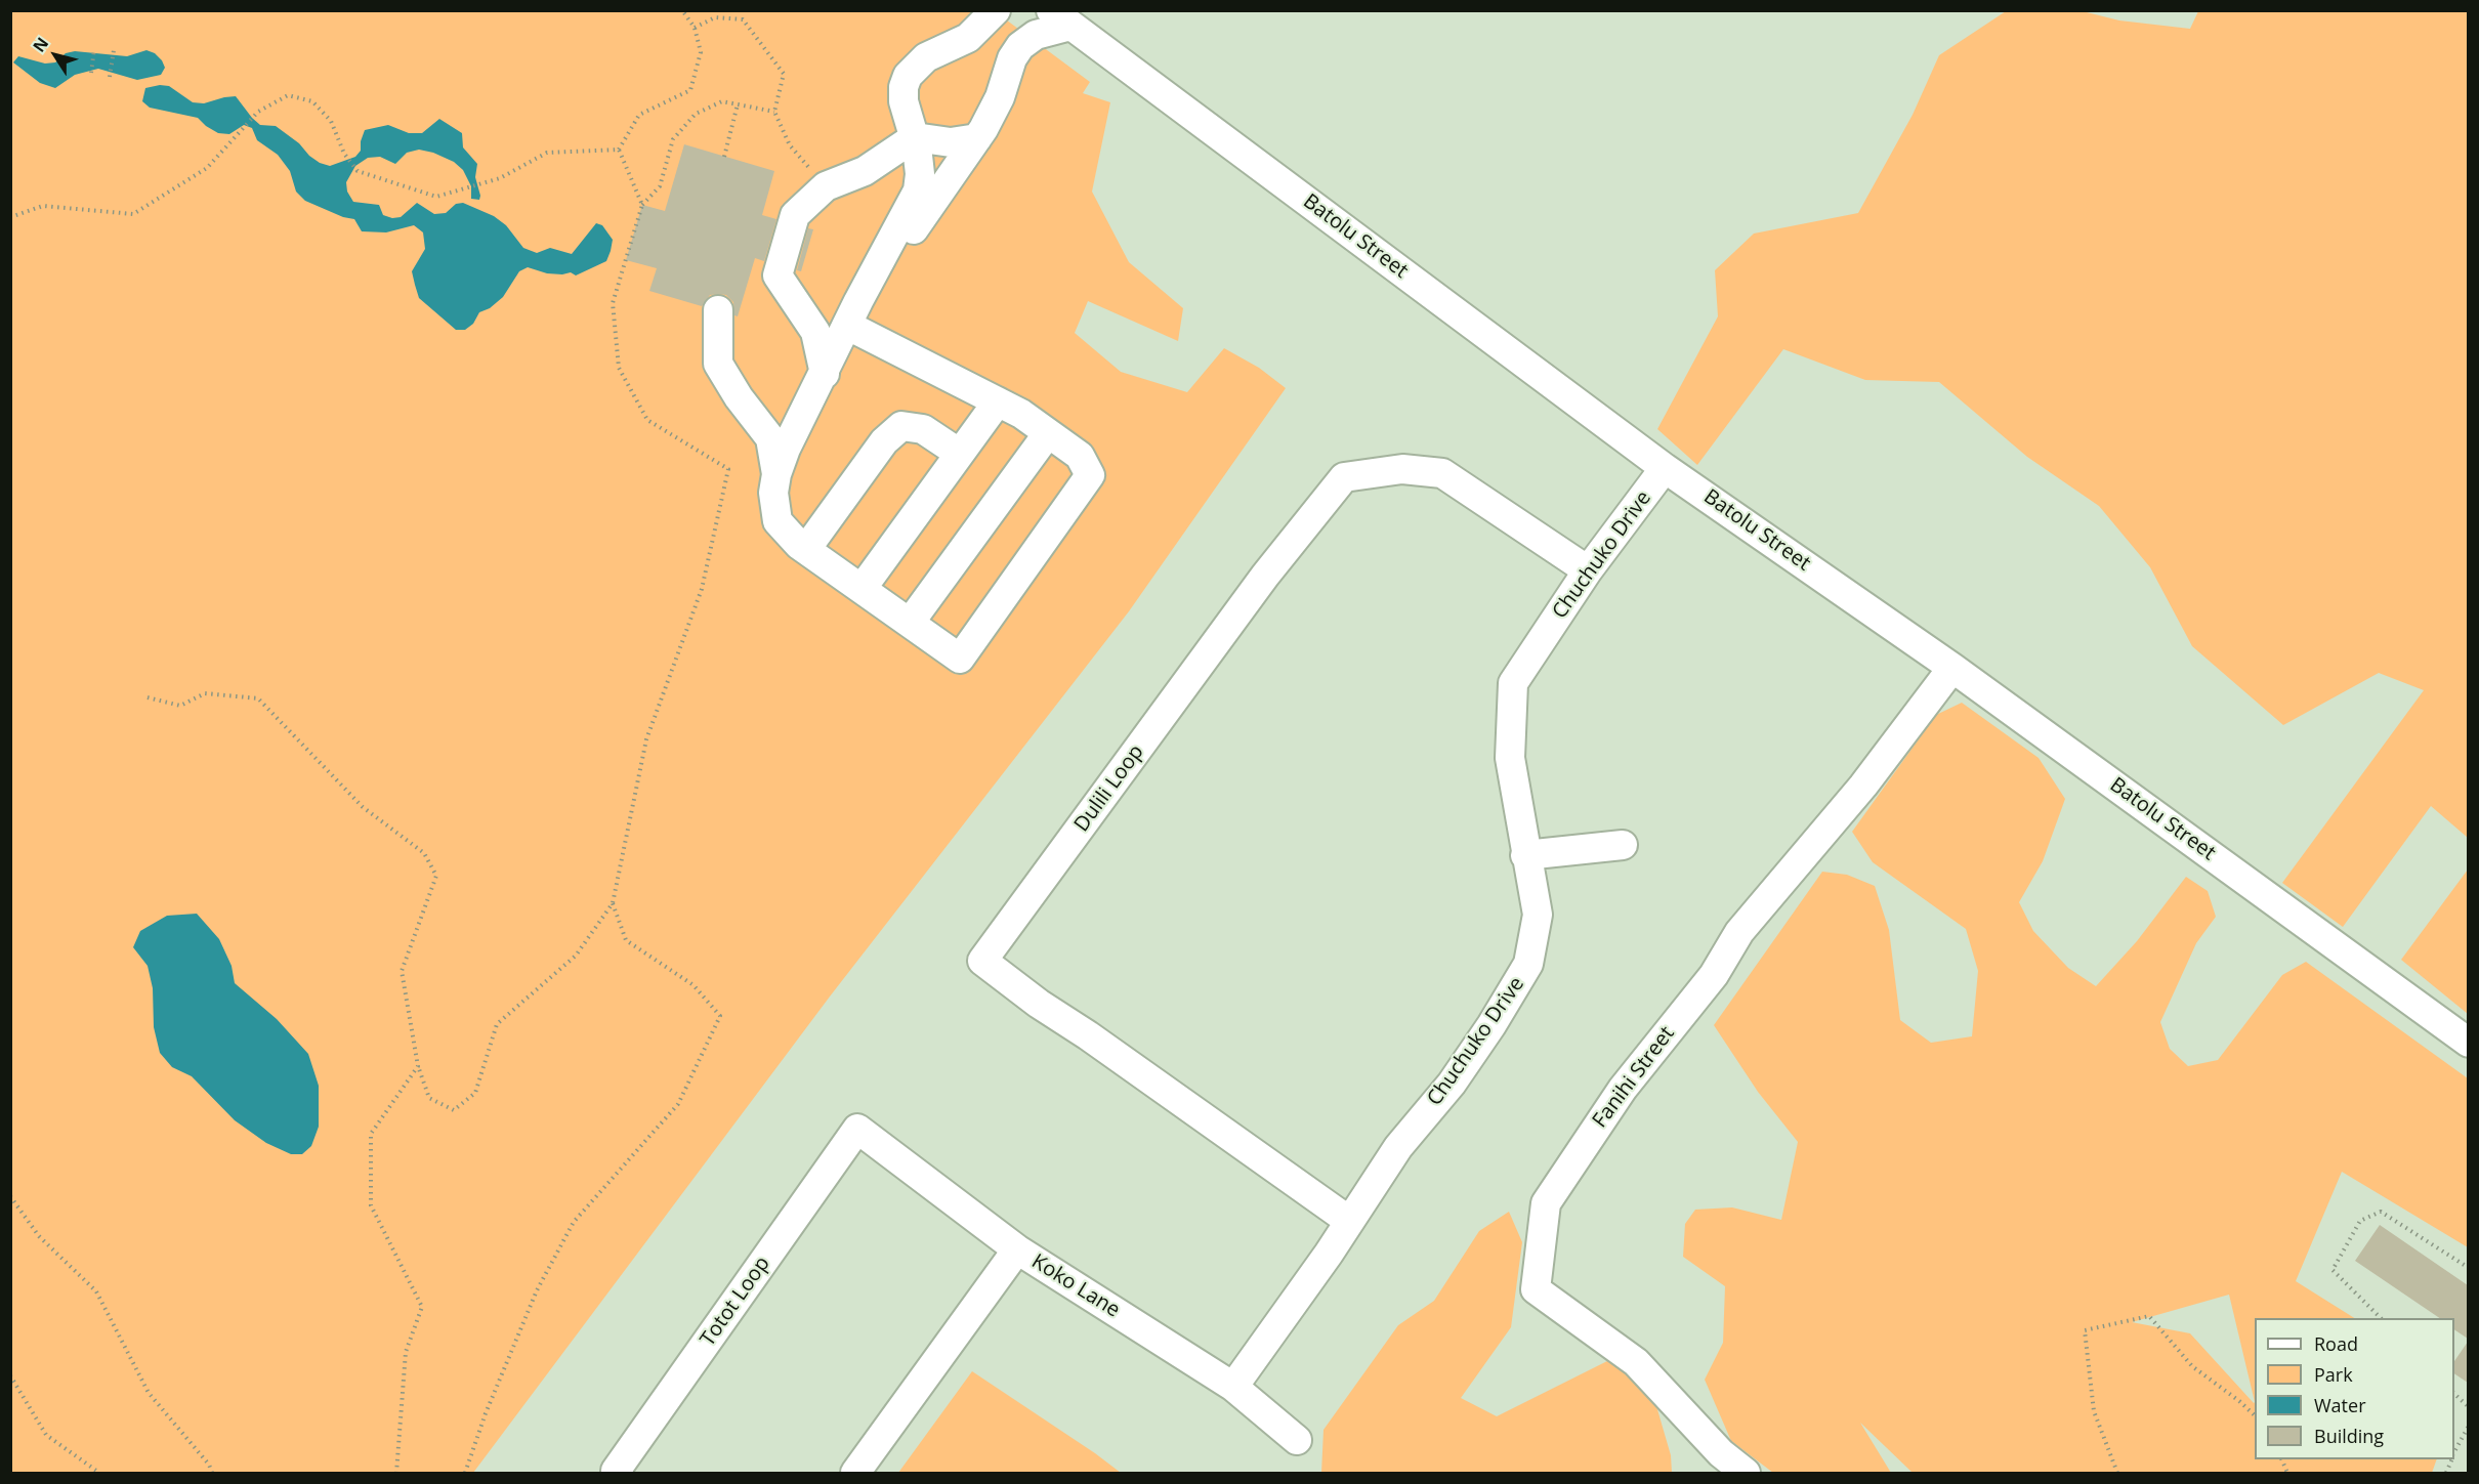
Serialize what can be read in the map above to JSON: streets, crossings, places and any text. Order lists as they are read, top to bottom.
{
  "streets": {
    "street": [
      "Batolu Street",
      "Chuchuko Drive",
      "Dulili Loop",
      "Fanihi Street",
      "Koko Lane",
      "Totot Loop"
    ]
  },
  "crossings": [
    ["Batolu Street", "Chuchuko Drive"],
    ["Batolu Street", "Fanihi Street"],
    ["Chuchuko Drive", "Dulili Loop"],
    ["Chuchuko Drive", "Koko Lane"],
    ["Koko Lane", "Totot Loop"]
  ],
  "legend": [
    "Road",
    "Park",
    "Water",
    "Building"
  ],
  "north": "top left"
}
